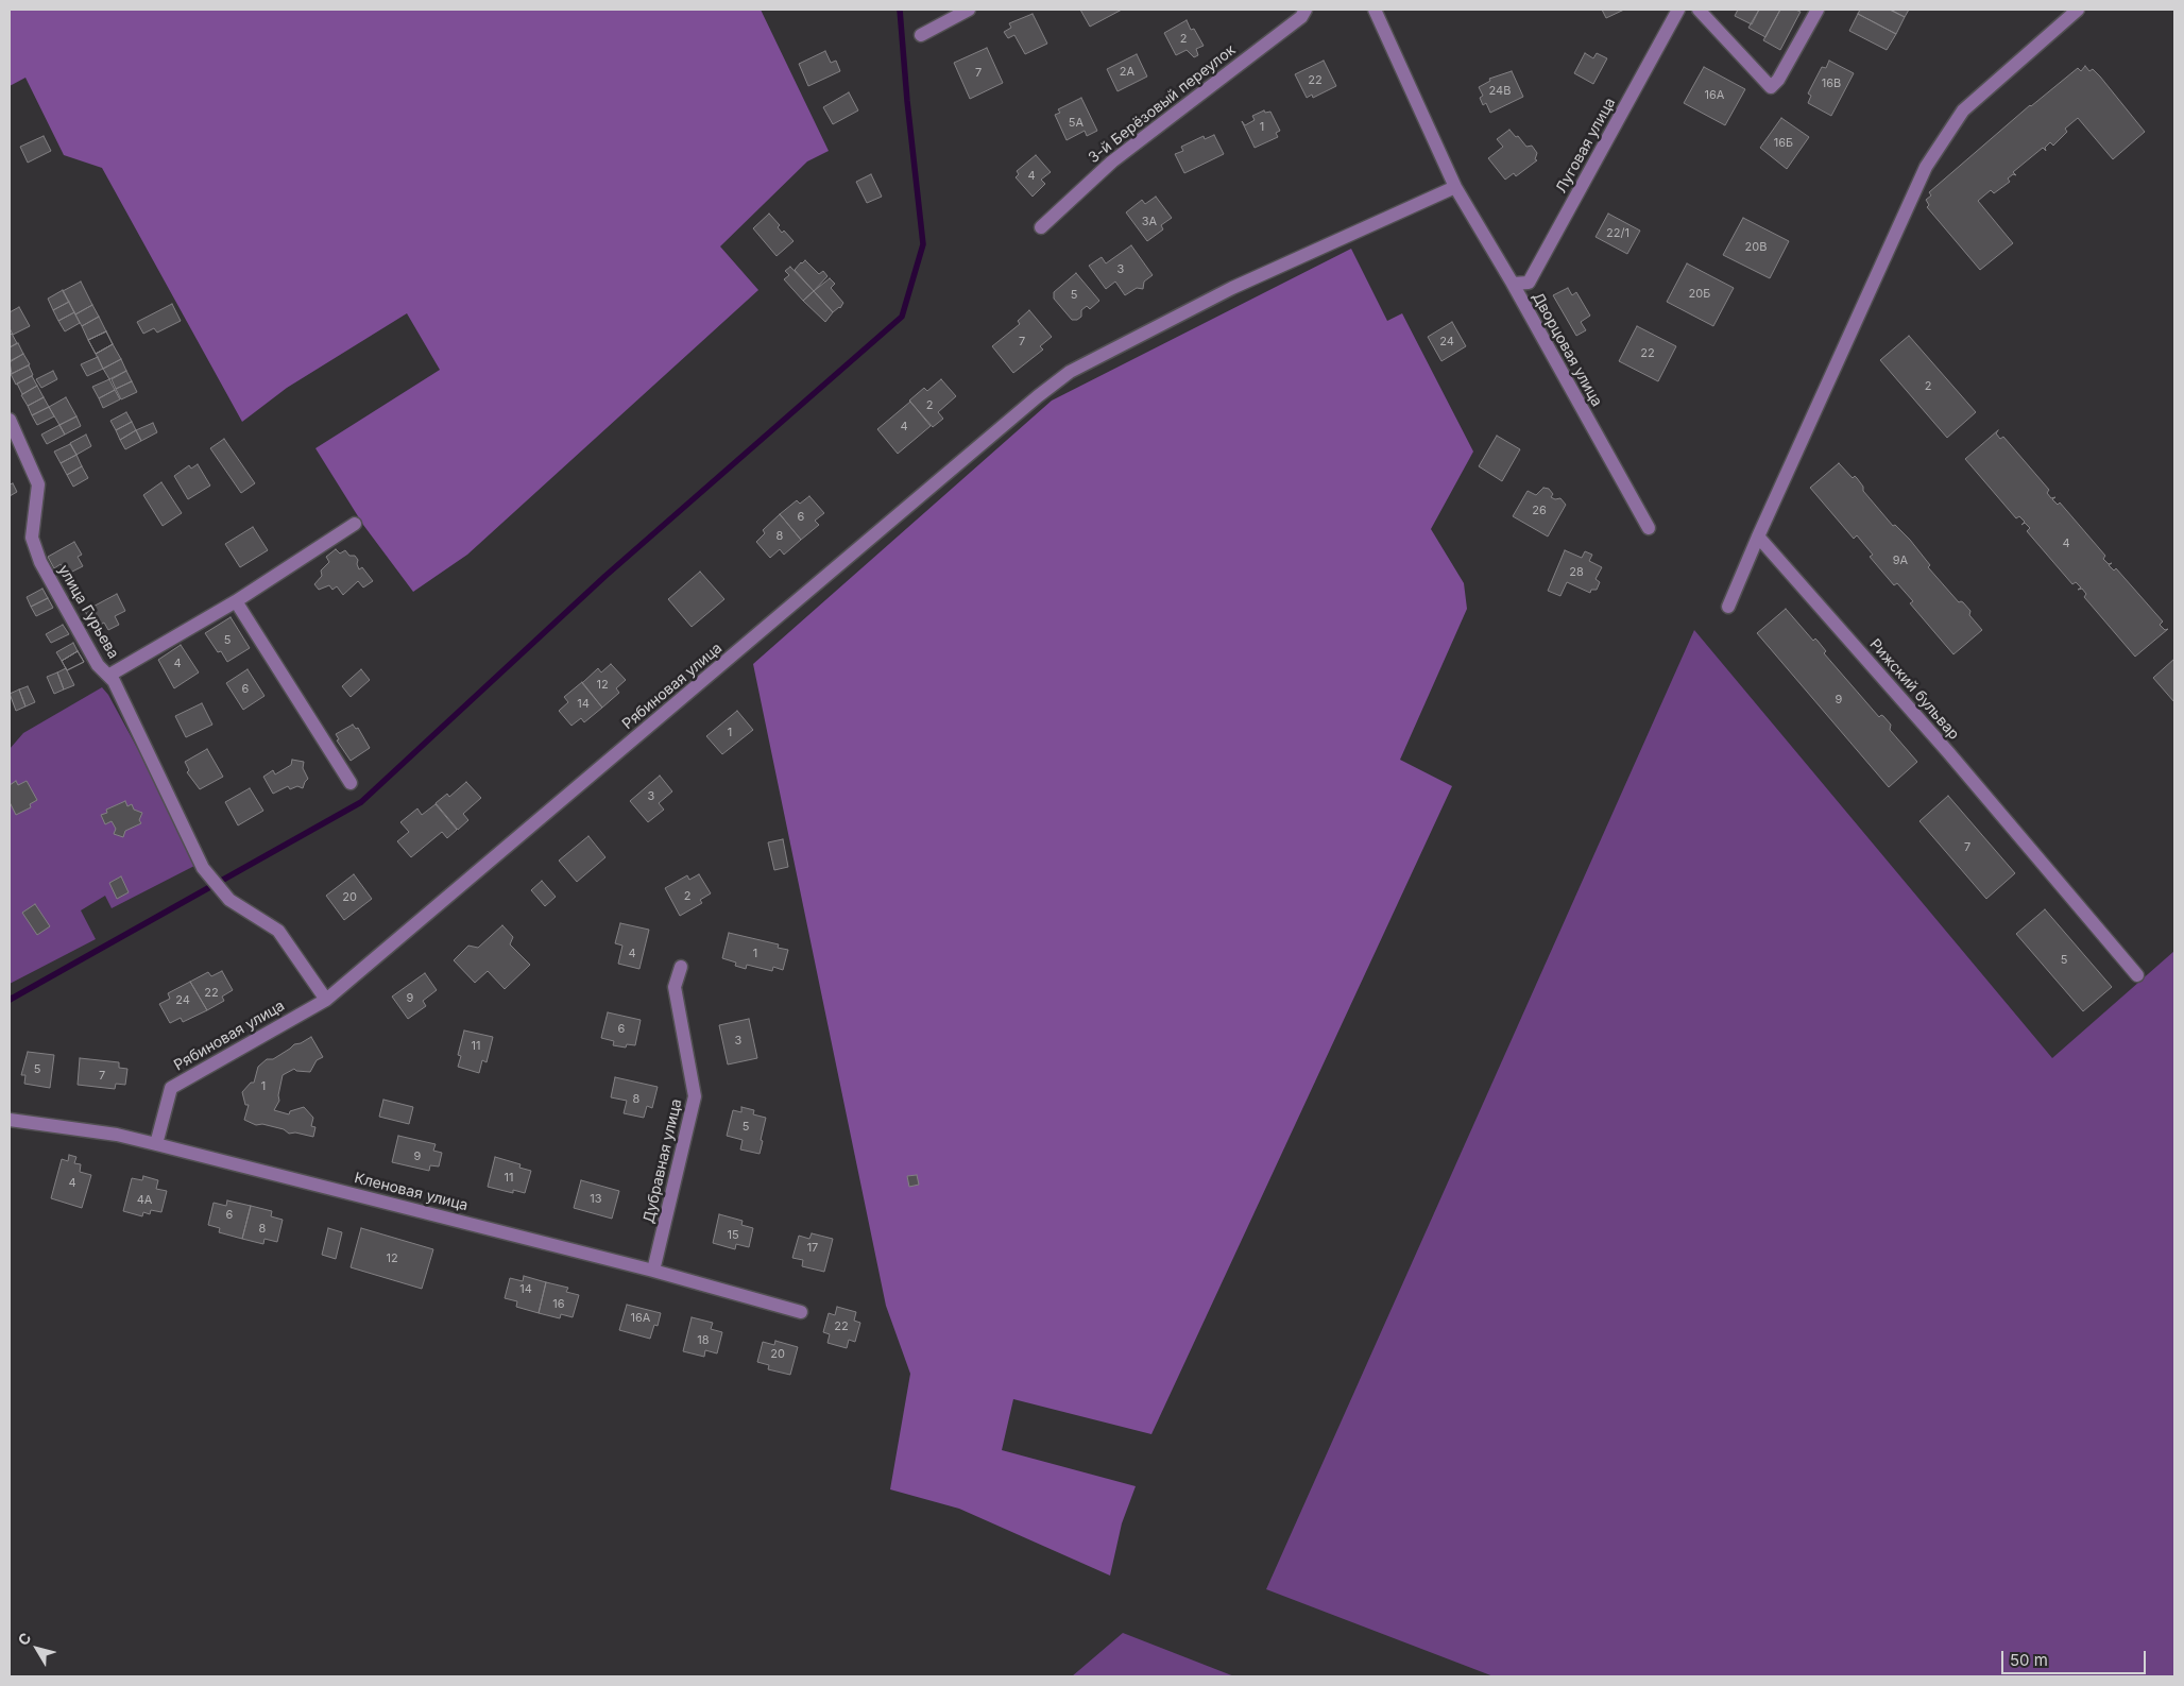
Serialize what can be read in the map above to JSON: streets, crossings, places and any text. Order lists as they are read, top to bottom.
{
  "streets": {
    "street": [
      "3-й Берёзовый переулок",
      "Луговая улица",
      "Дворцовая улица",
      "улица Гурьева",
      "Рябиновая улица",
      "Рижский бульвар",
      "Дубравная улица",
      "Кленовая улица"
    ]
  },
  "crossings": [
    ["Луговая улица", "Дворцовая улица"],
    ["Дворцовая улица", "Рябиновая улица"],
    ["улица Гурьева", "Рябиновая улица"],
    ["Рябиновая улица", "Кленовая улица"],
    ["Дубравная улица", "Кленовая улица"]
  ],
  "house_numbers": [
    "2",
    "2А",
    "7",
    "22",
    "16В",
    "24В",
    "16А",
    "5А",
    "1",
    "16Б",
    "4",
    "3А",
    "22/1",
    "20В",
    "3",
    "20Б",
    "5",
    "7",
    "24",
    "22",
    "2",
    "2",
    "4",
    "26",
    "6",
    "8",
    "4",
    "9А",
    "28",
    "5",
    "4",
    "12",
    "6",
    "9",
    "14",
    "1",
    "3",
    "7",
    "2",
    "20",
    "4",
    "1",
    "5",
    "22",
    "9",
    "24",
    "6",
    "3",
    "11",
    "5",
    "7",
    "1",
    "8",
    "5",
    "9",
    "11",
    "4",
    "13",
    "4А",
    "6",
    "8",
    "15",
    "17",
    "12",
    "14",
    "16",
    "16А",
    "22",
    "18",
    "20"
  ],
  "scale_bar": "50 m",
  "north": "top left"
}
